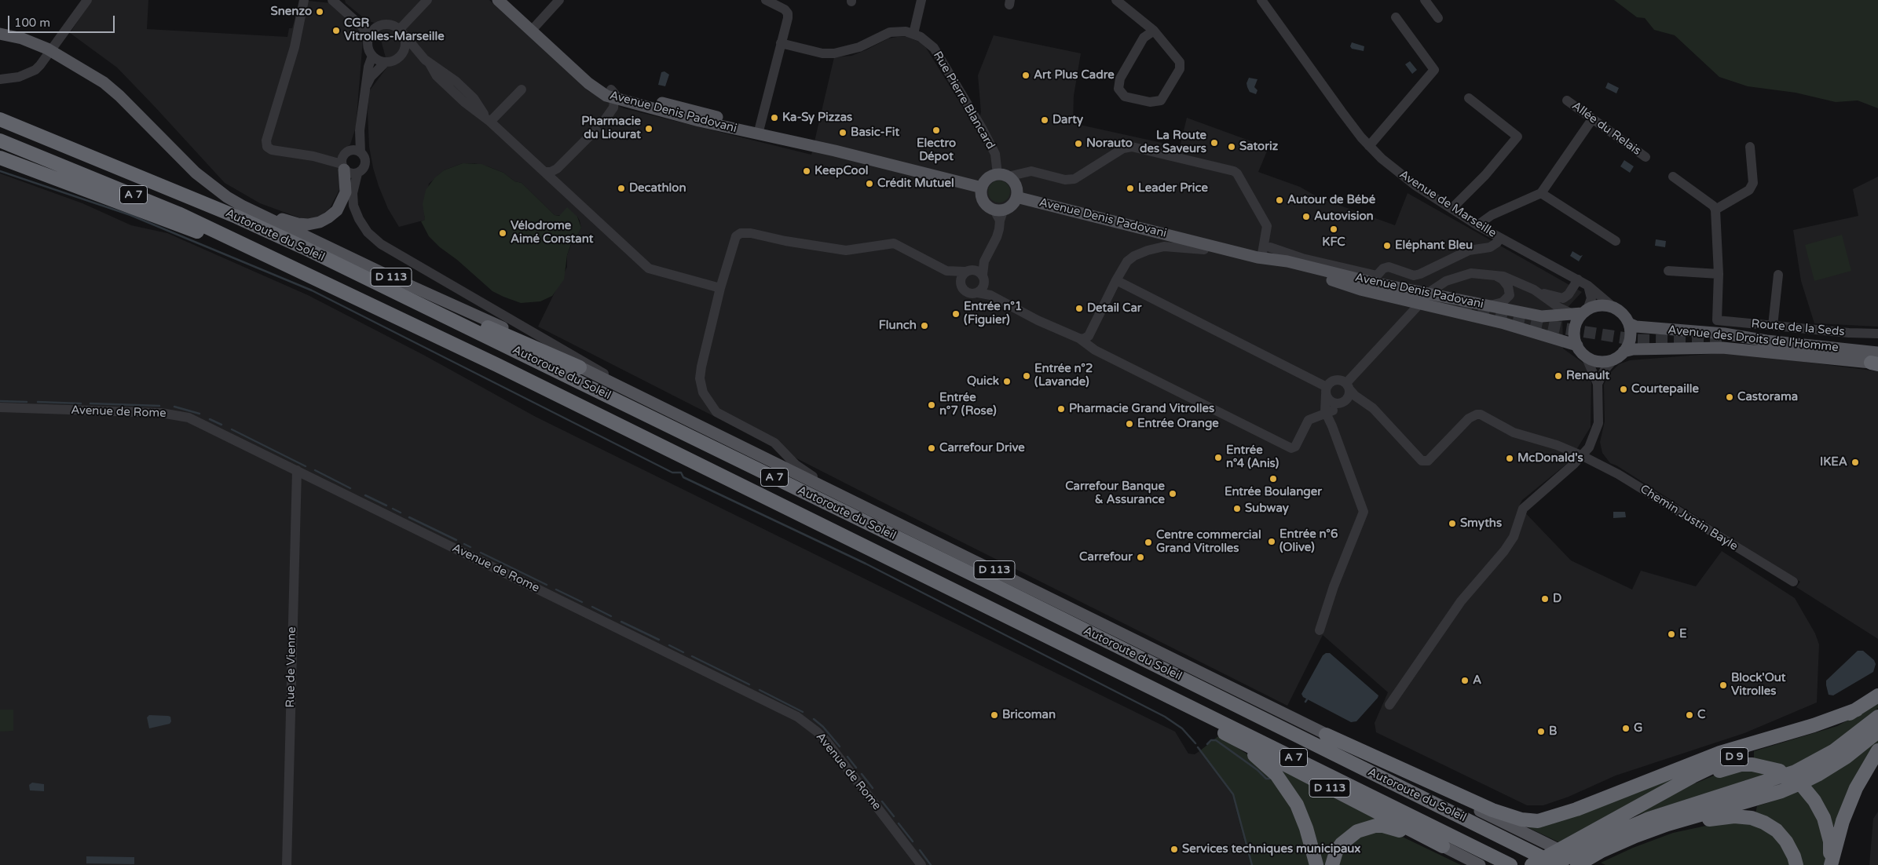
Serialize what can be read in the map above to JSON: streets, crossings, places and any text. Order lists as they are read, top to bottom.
{
  "streets": {
    "highway": [
      "A 7",
      "Autoroute du Soleil",
      "D 113",
      "D 9"
    ],
    "main road": ["Avenue Denis Padovani", "Avenue des Droits de l'Homme"],
    "street": [
      "Rue Pierre Blancard",
      "Allée du Relais",
      "Avenue de Marseille",
      "Route de la Seds",
      "Avenue de Rome",
      "Chemin Justin Bayle",
      "Rue de Vienne"
    ]
  },
  "crossings": [
    ["Rue Pierre Blancard", "Avenue Denis Padovani"],
    ["Avenue Denis Padovani", "Avenue de Marseille"],
    ["Avenue Denis Padovani", "Avenue des Droits de l'Homme"],
    ["Avenue de Marseille", "Avenue des Droits de l'Homme"],
    ["Autoroute du Soleil", "D 113"],
    ["D 113", "D 9"],
    ["Avenue de Rome", "Rue de Vienne"]
  ],
  "places": [
    "Snenzo",
    "CGR Vitrolles-Marseille",
    "Art Plus Cadre",
    "Ka-Sy Pizzas",
    "Darty",
    "Pharmacie du Liourat",
    "Electro Dépot",
    "Basic-Fit",
    "La Route des Saveurs",
    "Norauto",
    "Satoriz",
    "KeepCool",
    "Crédit Mutuel",
    "Decathlon",
    "Leader Price",
    "Autour de Bébé",
    "Autovision",
    "KFC",
    "Vélodrome Aimé Constant",
    "Eléphant Bleu",
    "Detail Car",
    "Entrée n°1 (Figuier)",
    "Flunch",
    "Entrée n°2 (Lavande)",
    "Renault",
    "Quick",
    "Courtepaille",
    "Castorama",
    "Entrée n°7 (Rose)",
    "Pharmacie Grand Vitrolles",
    "Entrée Orange",
    "Carrefour Drive",
    "Entrée n°4 (Anis)",
    "McDonald's",
    "IKEA",
    "Entrée Boulanger",
    "Carrefour Banque & Assurance",
    "Subway",
    "Smyths",
    "Entrée n°6 (Olive)",
    "Centre commercial Grand Vitrolles",
    "Carrefour",
    "D",
    "E",
    "A",
    "Block'Out Vitrolles",
    "Bricoman",
    "C",
    "G",
    "B",
    "Services techniques municipaux"
  ],
  "scale_bar": "100 m"
}
